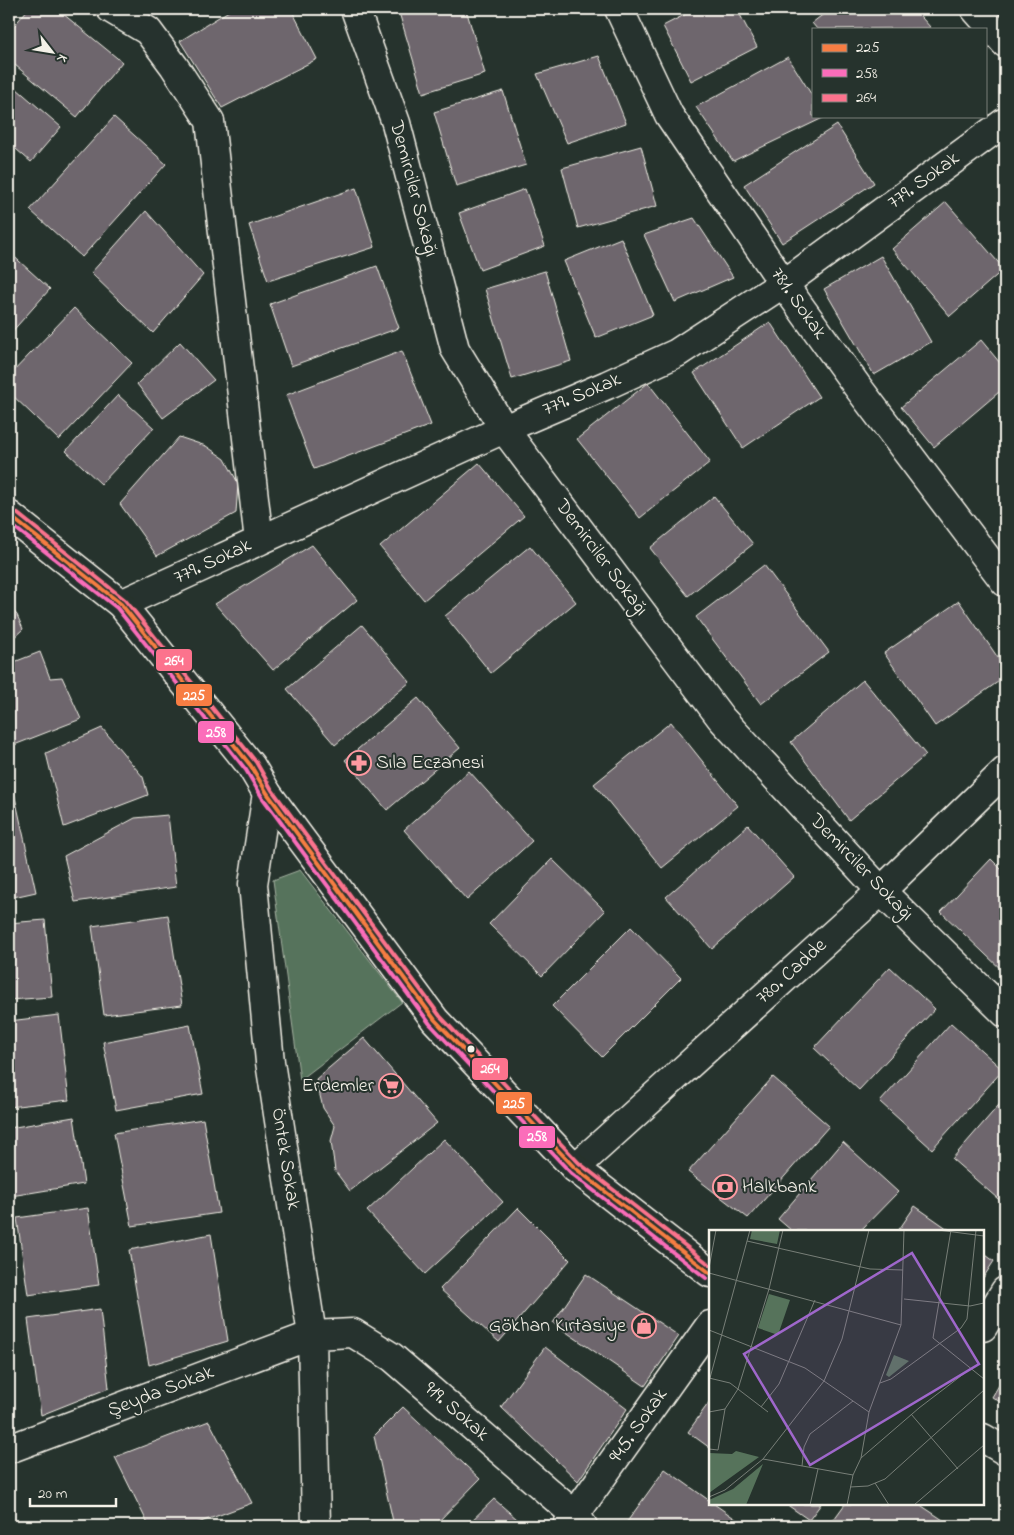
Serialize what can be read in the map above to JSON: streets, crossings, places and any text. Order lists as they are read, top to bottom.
{
  "streets": {
    "street": [
      "779. Sokak",
      "Demirciler Sokağı",
      "781. Sokak",
      "780. Cadde",
      "Öntek Sokak",
      "Şeyda Sokak",
      "919. Sokak",
      "945. Sokak"
    ]
  },
  "crossings": [
    ["779. Sokak", "Demirciler Sokağı"],
    ["779. Sokak", "781. Sokak"],
    ["Demirciler Sokağı", "780. Cadde"],
    ["Öntek Sokak", "Şeyda Sokak"],
    ["Öntek Sokak", "919. Sokak"],
    ["Şeyda Sokak", "919. Sokak"],
    ["919. Sokak", "945. Sokak"]
  ],
  "places": {
    "pharmacy": ["Sıla Eczanesi"],
    "supermarket": ["Erdemler"],
    "bank": ["Halkbank"],
    "shop": ["Gökhan Kırtasiye"]
  },
  "lines": ["transit line 264", "transit line 225", "transit line 258"],
  "legend": ["225", "258", "264"],
  "scale_bar": "20 m",
  "north": "bottom right"
}
